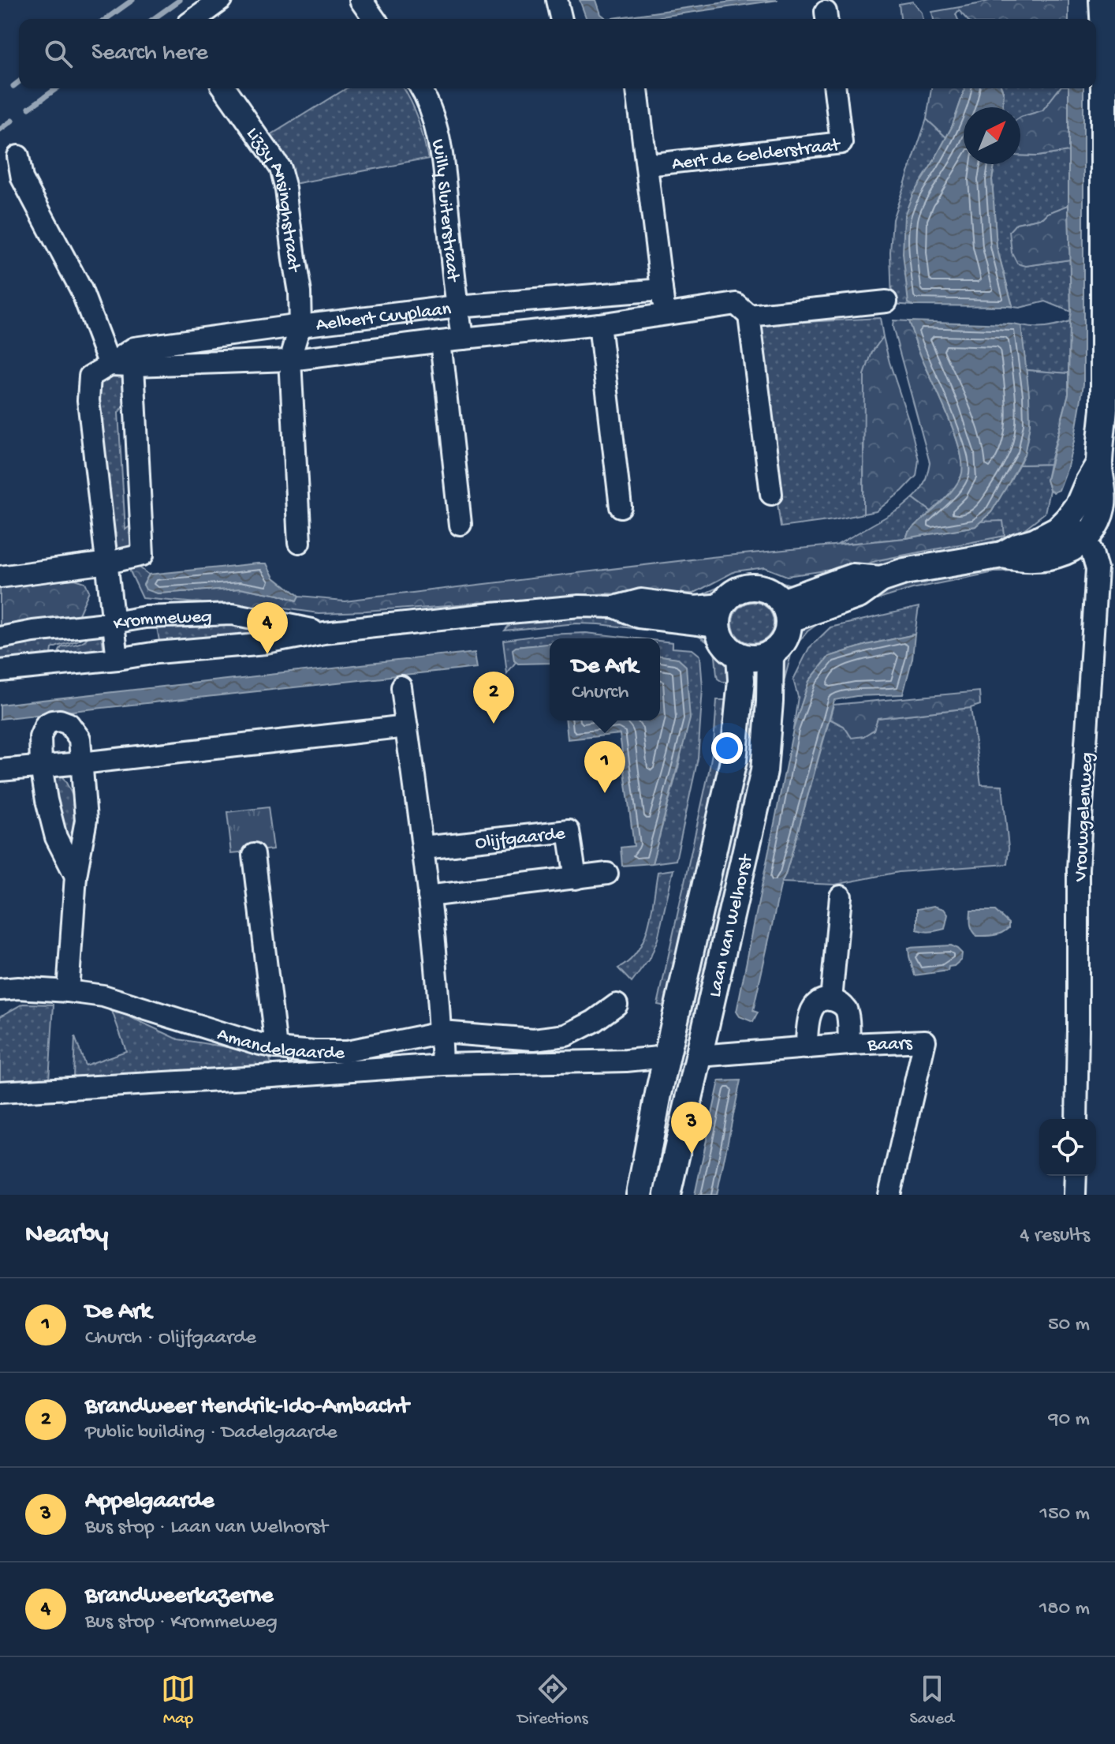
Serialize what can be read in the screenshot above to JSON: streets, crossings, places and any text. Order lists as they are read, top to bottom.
{
  "streets": {
    "main road": ["Laan van Welhorst"],
    "street": [
      "Aert de Gelderstraat",
      "Lizzy Ansinghstraat",
      "Willy Sluiterstraat",
      "Aelbert Cuyplaan",
      "Krommeweg",
      "Vrouwgelenweg",
      "Olijfgaarde",
      "Amandelgaarde",
      "Baars"
    ]
  },
  "crossings": [
    ["Lizzy Ansinghstraat", "Aelbert Cuyplaan"],
    ["Willy Sluiterstraat", "Aelbert Cuyplaan"],
    ["Aelbert Cuyplaan", "Krommeweg"],
    ["Krommeweg", "Laan van Welhorst"],
    ["Laan van Welhorst", "Amandelgaarde"],
    ["Laan van Welhorst", "Baars"]
  ],
  "north": "top right",
  "page": {
    "search": "Search here",
    "pins": [
      "4",
      "2",
      "1",
      "3"
    ],
    "popup": ["De Ark", "Church"],
    "heading": ["Nearby", "4 results"],
    "list": [
      {
        "mark": "1",
        "name": "De Ark",
        "note": "Church · Olijfgaarde",
        "value": "50 m"
      },
      {
        "mark": "2",
        "name": "Brandweer Hendrik-Ido-Ambacht",
        "note": "Public building · Dadelgaarde",
        "value": "90 m"
      },
      {
        "mark": "3",
        "name": "Appelgaarde",
        "note": "Bus stop · Laan van Welhorst",
        "value": "150 m"
      },
      {
        "mark": "4",
        "name": "Brandweerkazerne",
        "note": "Bus stop · Krommeweg",
        "value": "180 m"
      }
    ],
    "nav": ["Map", "Directions", "Saved"]
  }
}
